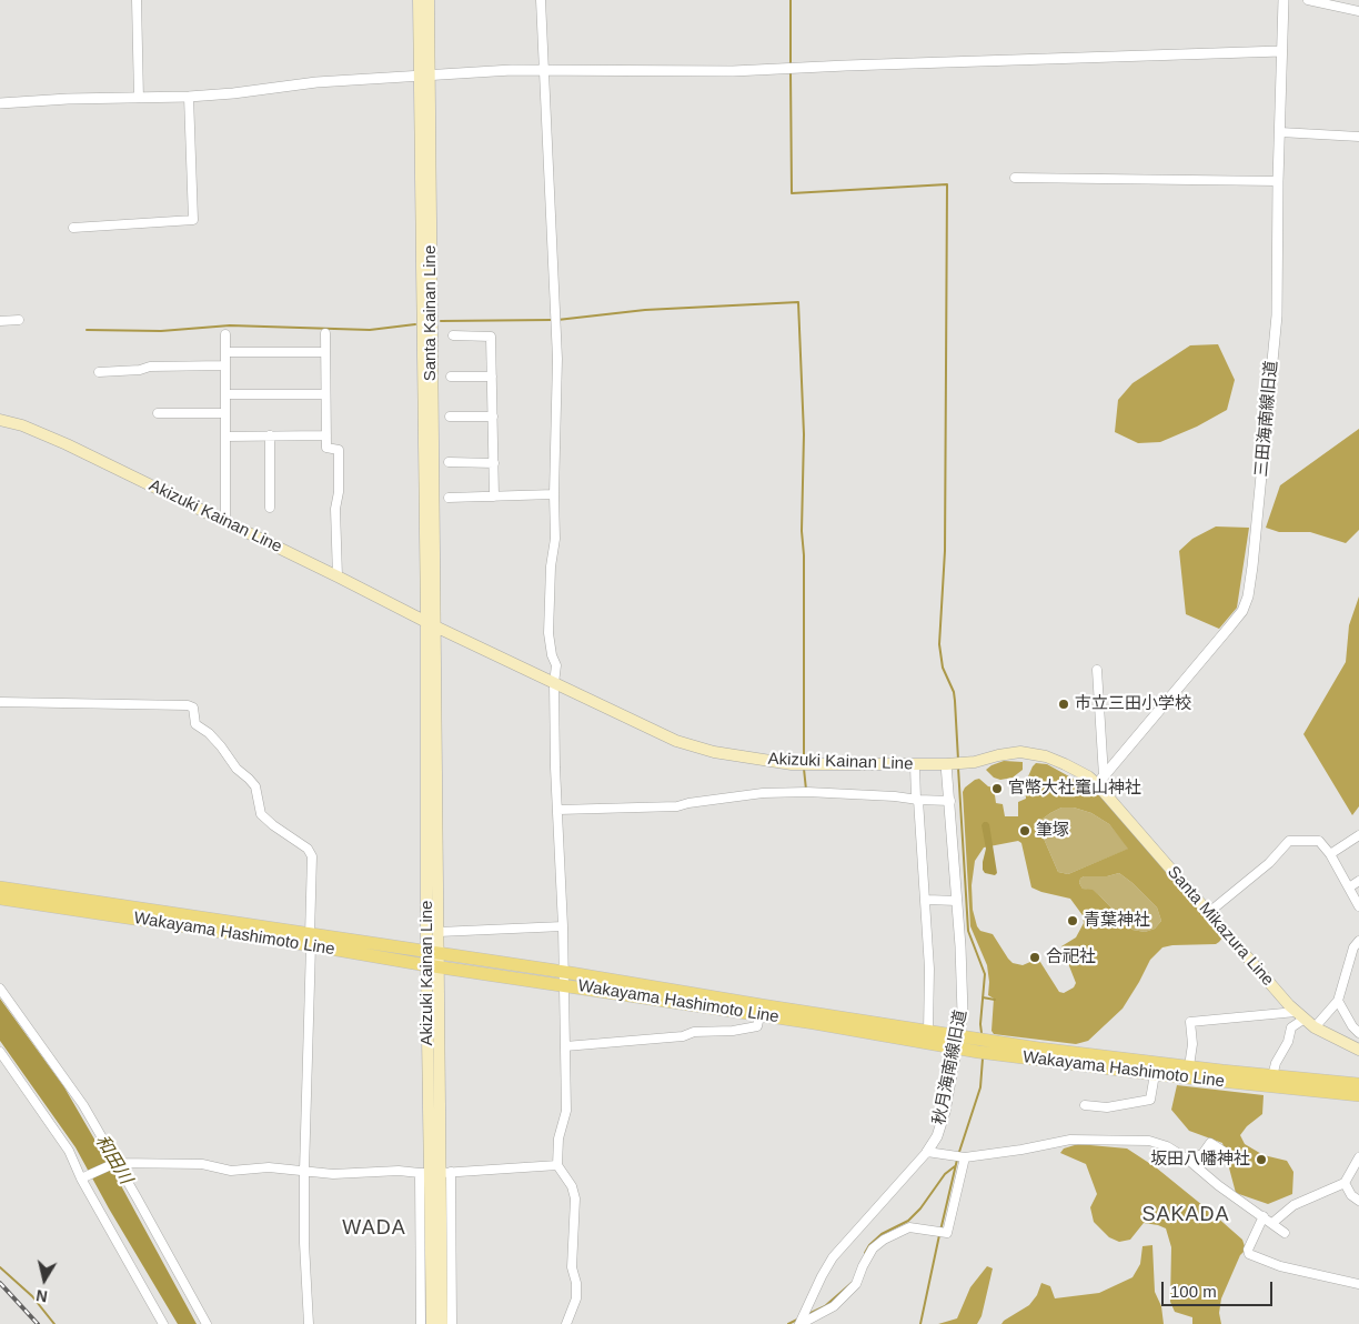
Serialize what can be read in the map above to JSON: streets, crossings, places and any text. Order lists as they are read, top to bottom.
{
  "streets": {
    "main road": [
      "Santa Kainan Line",
      "Akizuki Kainan Line",
      "Santa Mikazura Line",
      "Wakayama Hashimoto Line"
    ],
    "street": ["三田海南線旧道", "秋月海南線旧道"]
  },
  "crossings": [
    ["Santa Kainan Line", "Akizuki Kainan Line"],
    ["三田海南線旧道", "Akizuki Kainan Line"],
    ["三田海南線旧道", "Santa Mikazura Line"],
    ["Akizuki Kainan Line", "Santa Mikazura Line"],
    ["Akizuki Kainan Line", "Wakayama Hashimoto Line"],
    ["Akizuki Kainan Line", "秋月海南線旧道"],
    ["Wakayama Hashimoto Line", "秋月海南線旧道"]
  ],
  "districts": ["SAKADA", "WADA"],
  "water": ["和田川"],
  "places": [
    "市立三田小学校",
    "官幣大社竃山神社",
    "筆塚",
    "青葉神社",
    "合祀社",
    "坂田八幡神社"
  ],
  "scale_bar": "100 m",
  "north": "bottom"
}
